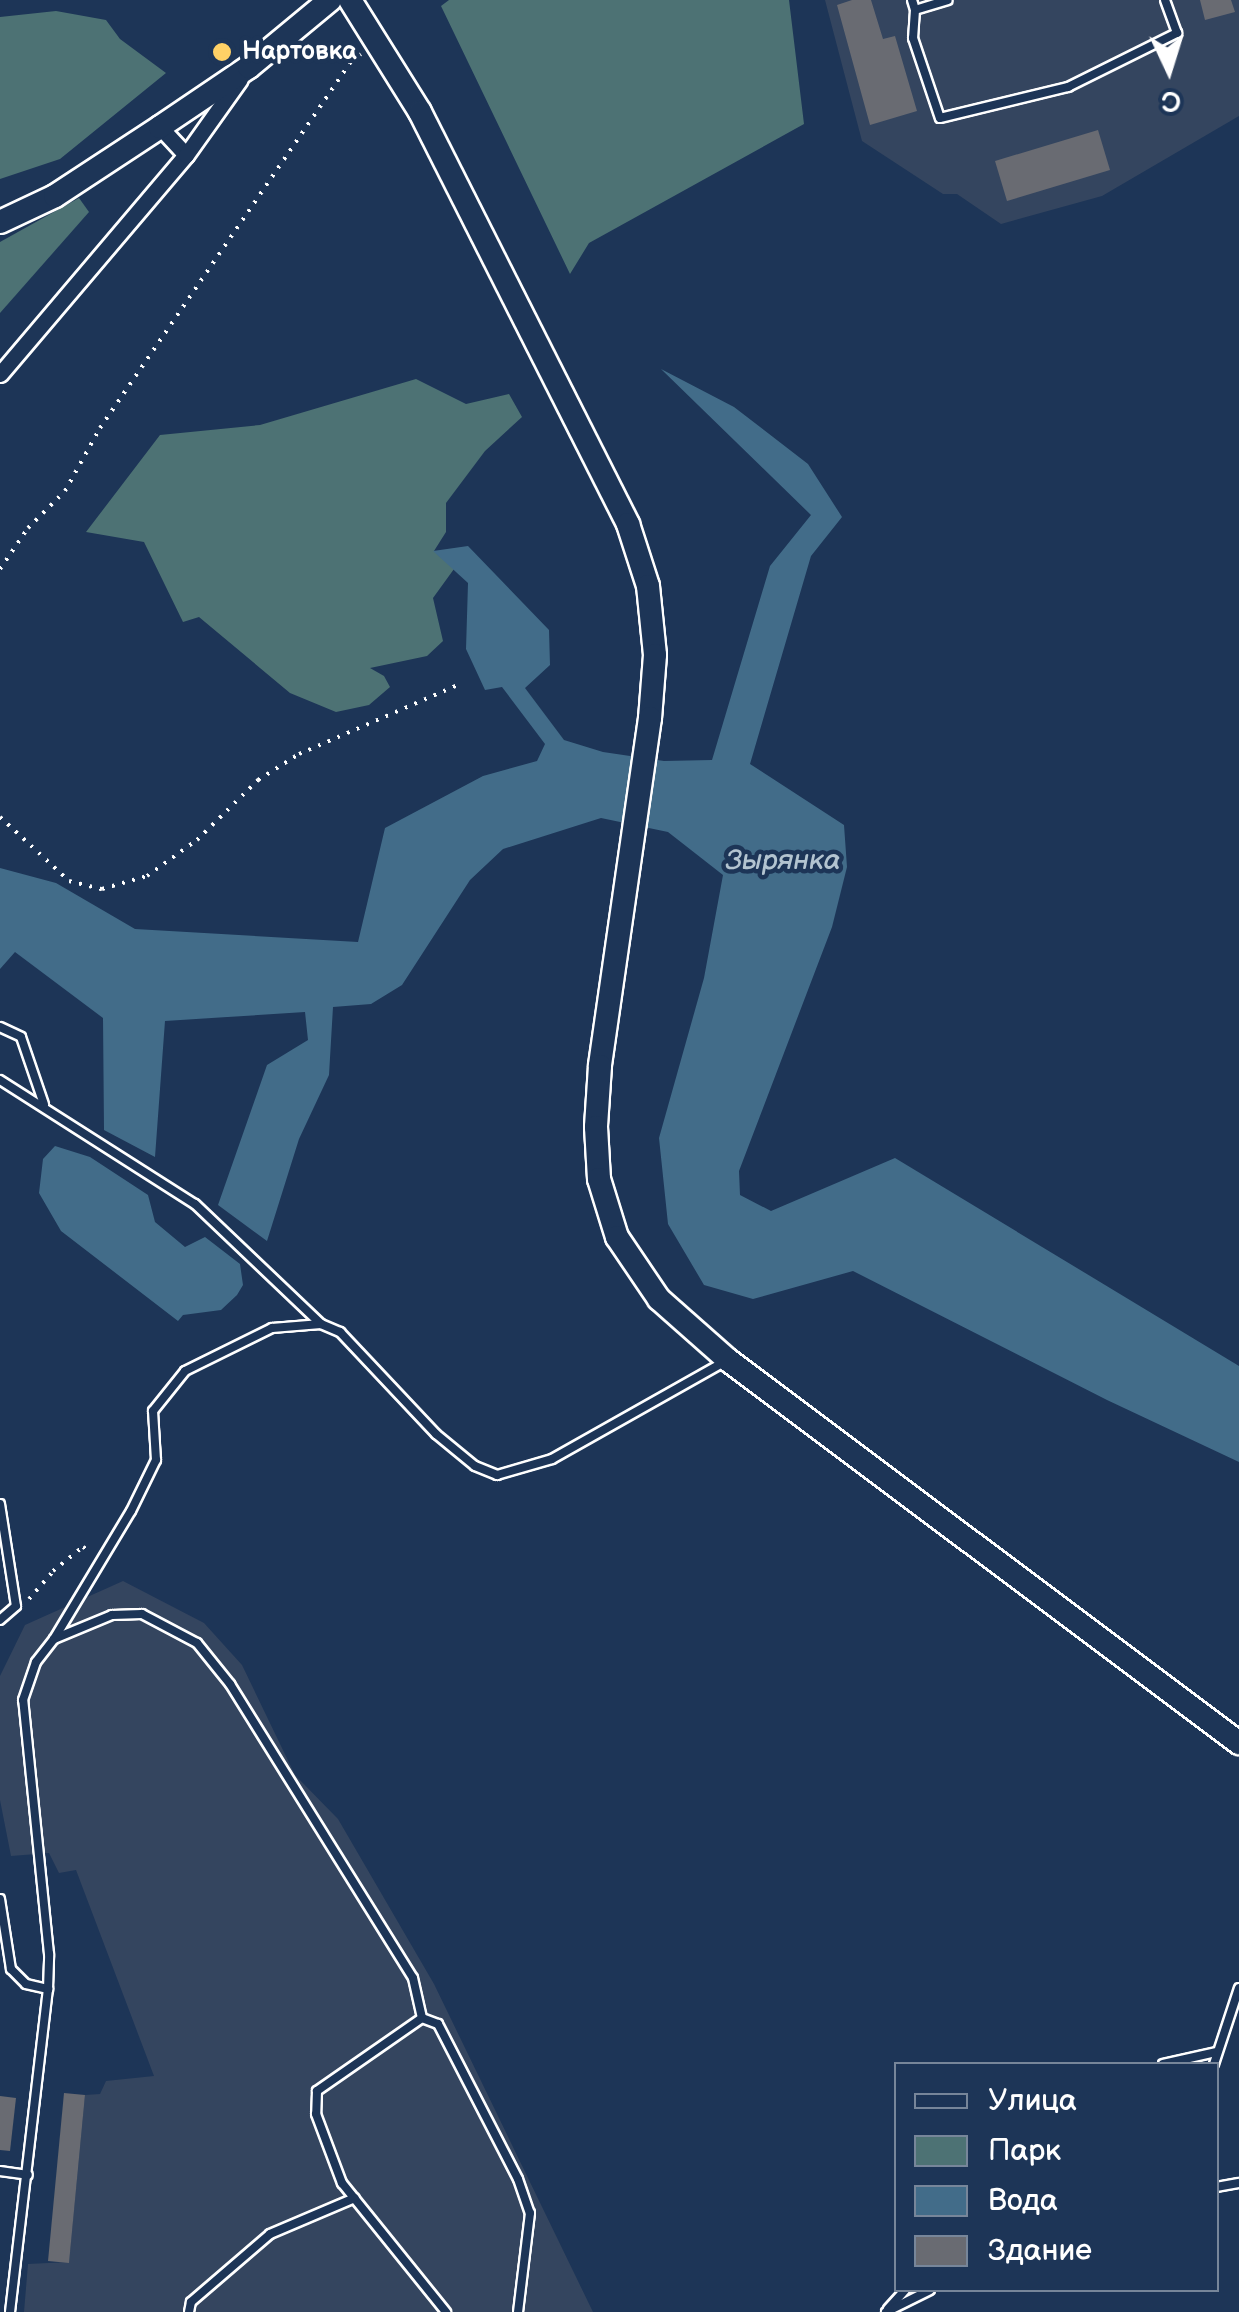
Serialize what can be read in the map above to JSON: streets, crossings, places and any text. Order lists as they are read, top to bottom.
{
  "water": ["Зырянка"],
  "places": ["Нартовка"],
  "legend": [
    "Улица",
    "Парк",
    "Вода",
    "Здание"
  ],
  "north": "bottom"
}
